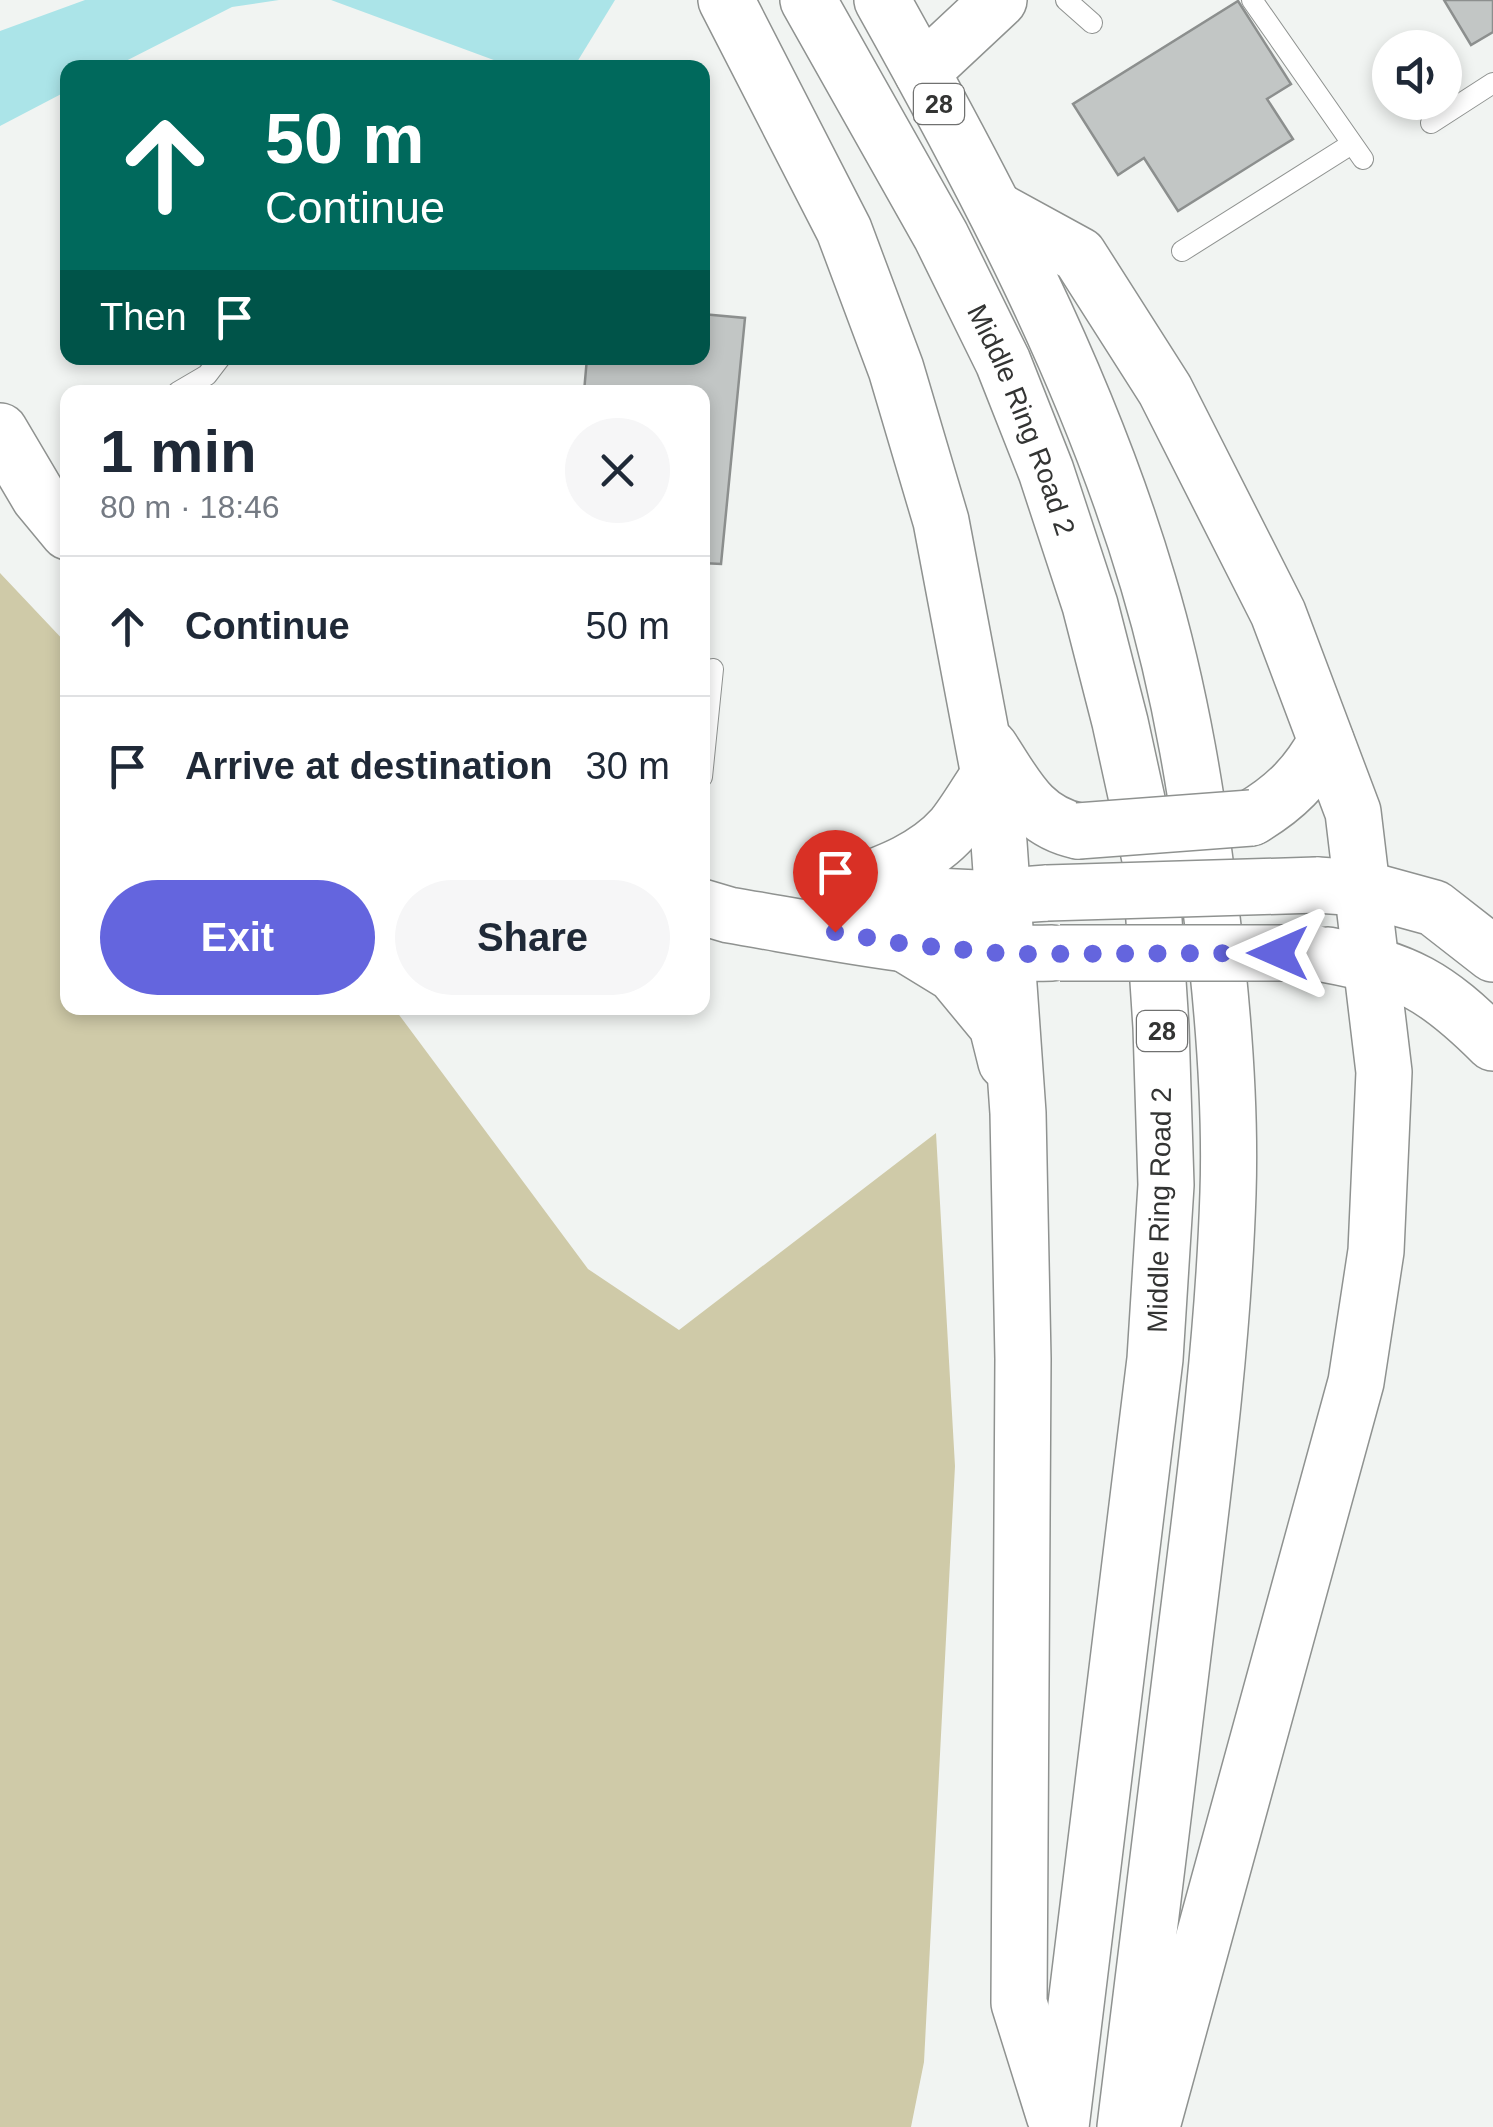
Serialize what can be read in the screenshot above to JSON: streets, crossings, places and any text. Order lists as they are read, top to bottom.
{
  "streets": {
    "main road": ["28", "Middle Ring Road 2"]
  },
  "page": {
    "turn": ["50 m", "Continue"],
    "then": "Then",
    "heading": ["1 min", "80 m · 18:46"],
    "list": [
      {
        "name": "Continue",
        "value": "50 m"
      },
      {
        "name": "Arrive at destination",
        "value": "30 m"
      }
    ],
    "buttons": ["Exit", "Share"]
  }
}
